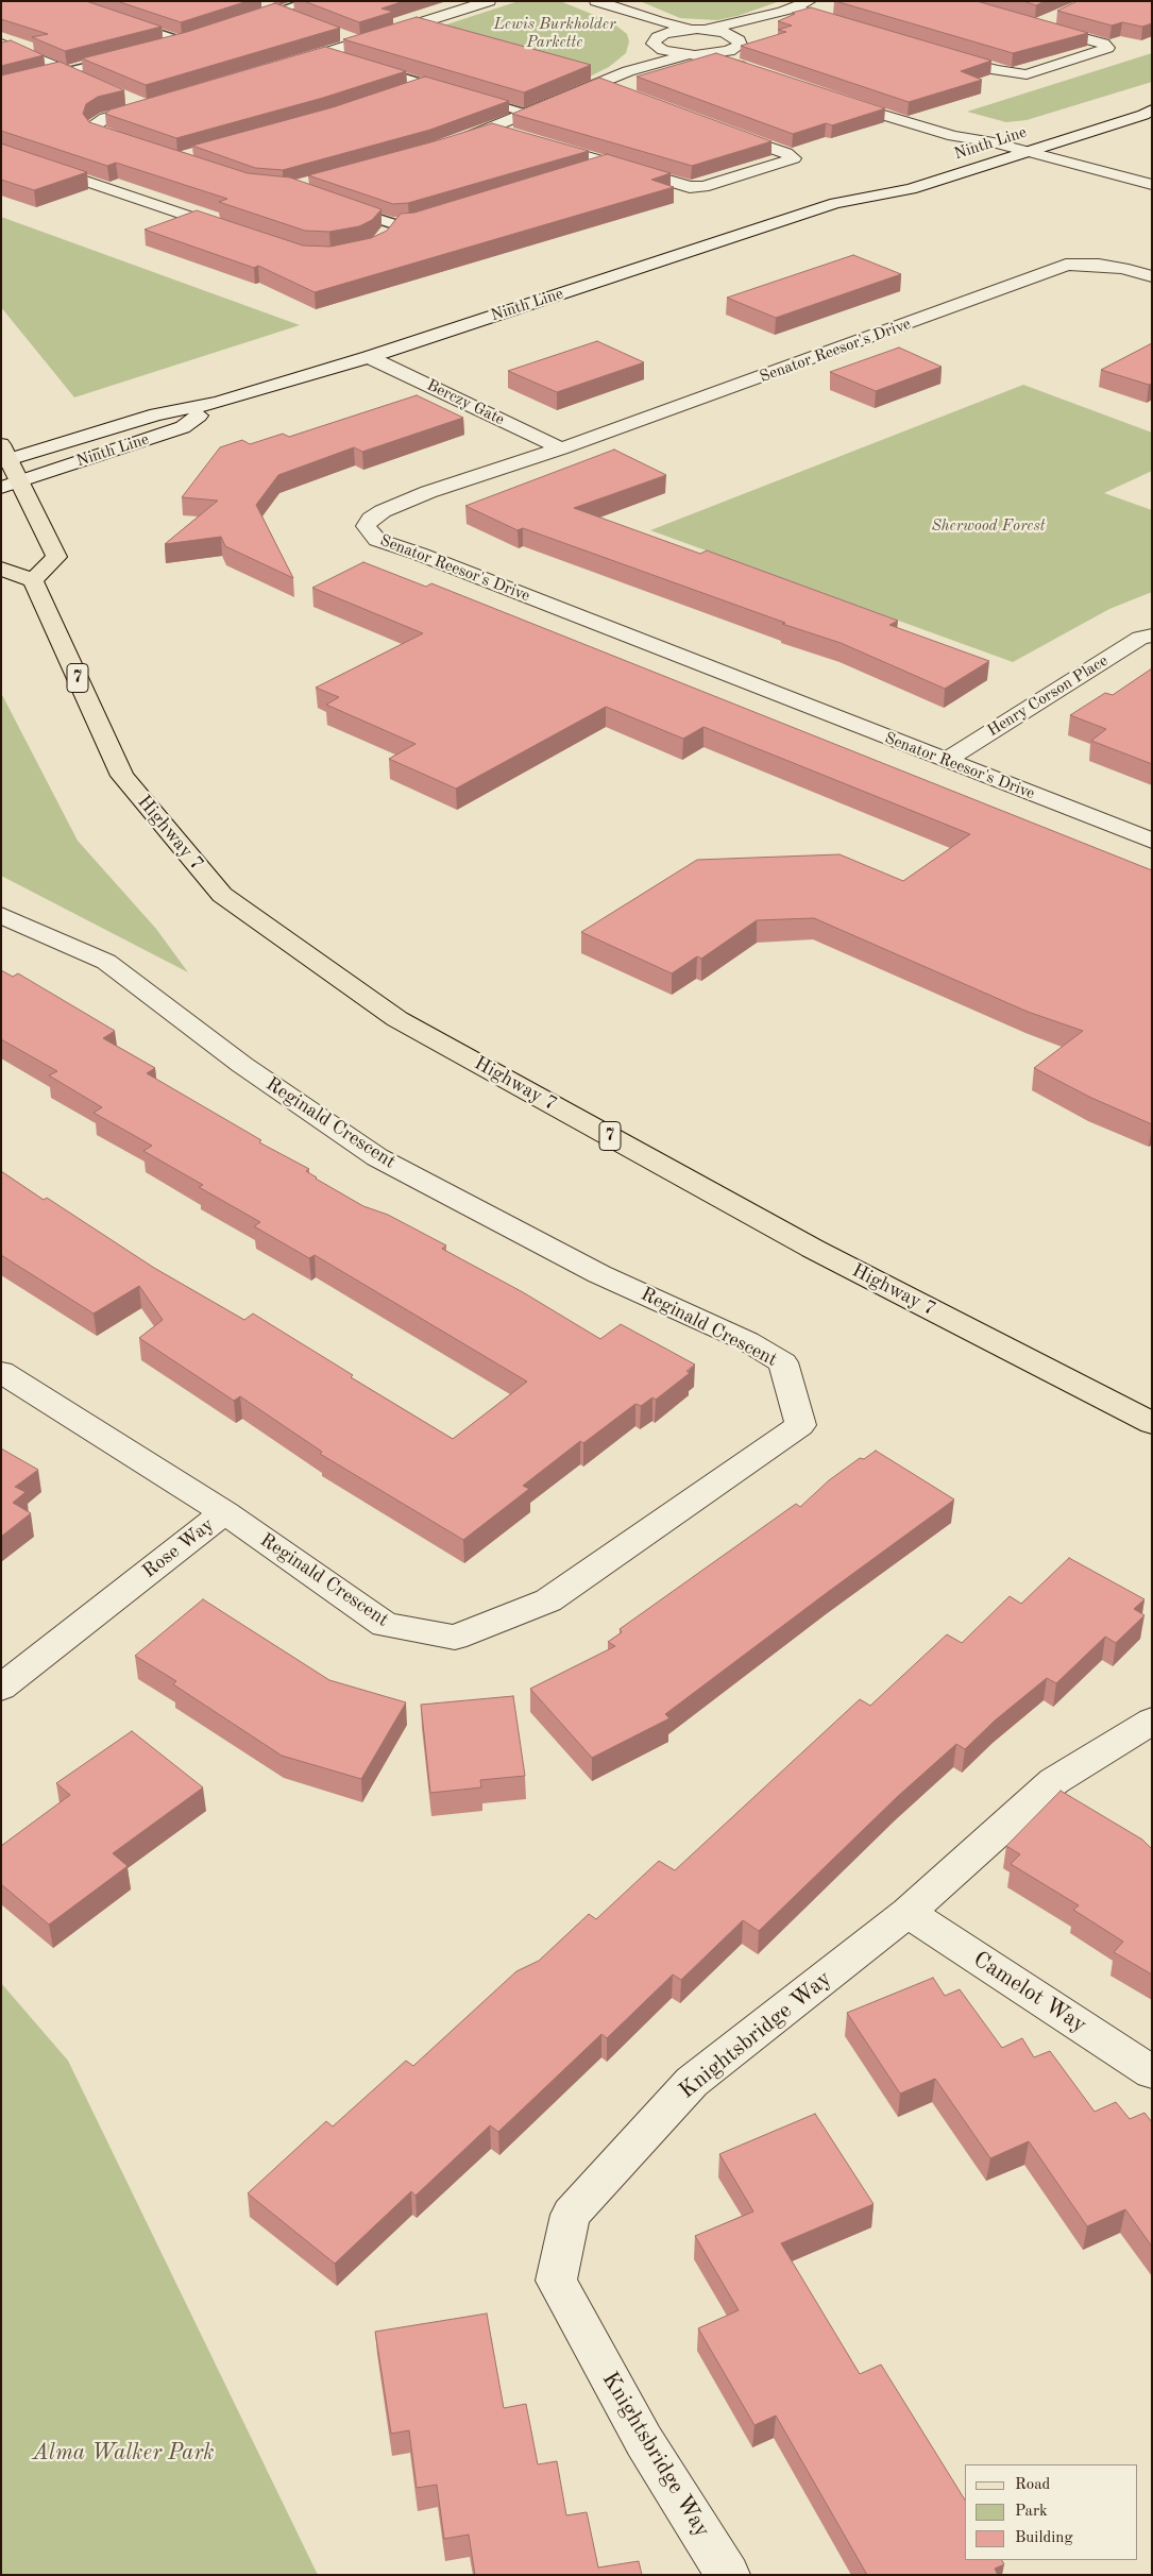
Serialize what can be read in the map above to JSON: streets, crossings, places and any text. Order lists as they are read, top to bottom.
{
  "streets": {
    "main road": ["7", "Highway 7"],
    "street": [
      "Ninth Line",
      "Senator Reesor's Drive",
      "Berczy Gate",
      "Henry Corson Place",
      "Reginald Crescent",
      "Rose Way",
      "Camelot Way",
      "Knightsbridge Way"
    ]
  },
  "crossings": [
    ["Ninth Line", "Berczy Gate"],
    ["Senator Reesor's Drive", "Berczy Gate"],
    ["Senator Reesor's Drive", "Henry Corson Place"],
    ["Reginald Crescent", "Rose Way"],
    ["Camelot Way", "Knightsbridge Way"]
  ],
  "parks": ["Lewis Burkholder Parkette", "Sherwood Forest", "Alma Walker Park"],
  "legend": ["Road", "Park", "Building"]
}
